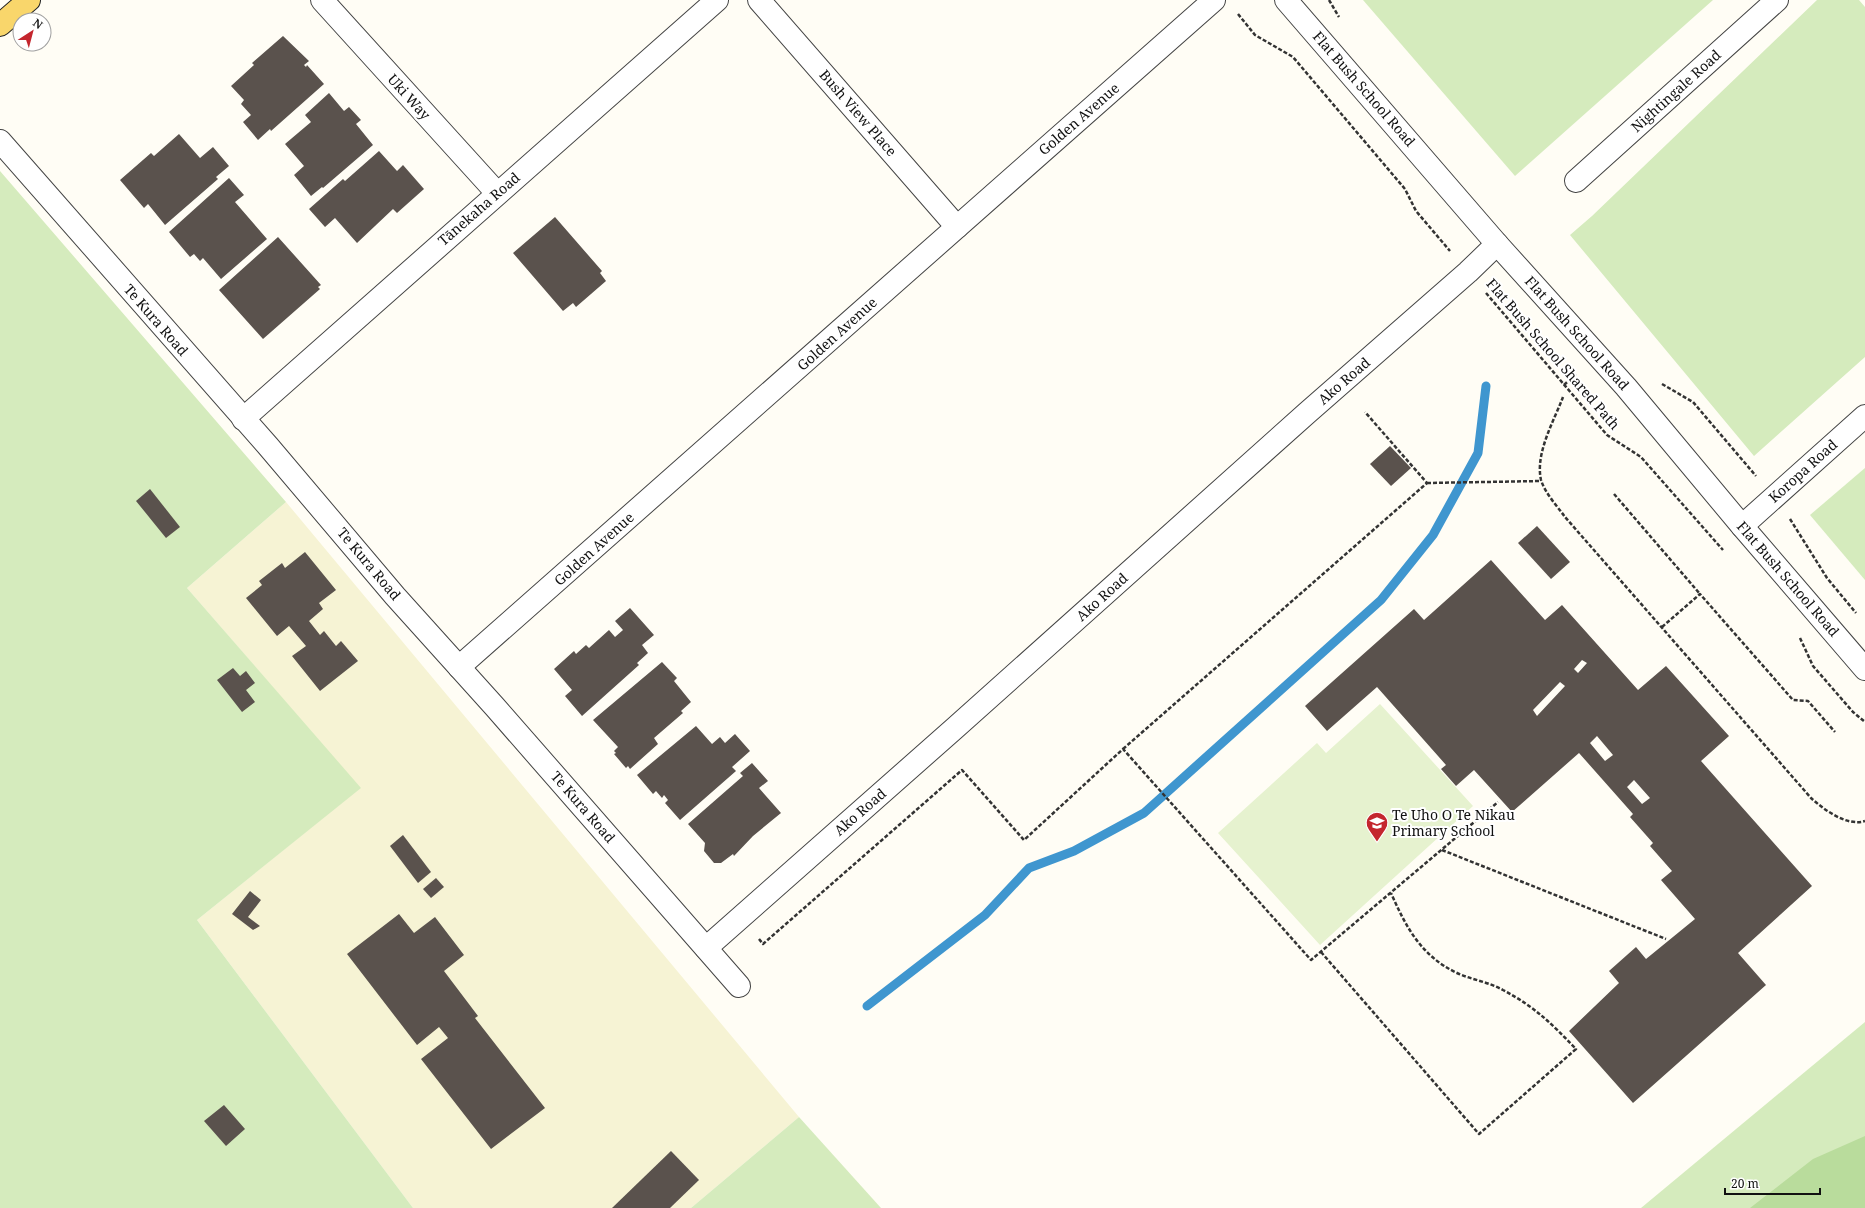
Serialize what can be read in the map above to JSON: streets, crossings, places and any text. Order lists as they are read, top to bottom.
{
  "streets": {
    "street": [
      "Flat Bush School Road",
      "Nightingale Road",
      "Uki Way",
      "Bush View Place",
      "Golden Avenue",
      "Tānekaha Road",
      "Te Kura Road",
      "Ako Road",
      "Koropa Road"
    ],
    "path": ["Flat Bush School Shared Path"]
  },
  "crossings": [
    ["Flat Bush School Road", "Ako Road"],
    ["Flat Bush School Road", "Koropa Road"],
    ["Uki Way", "Tānekaha Road"],
    ["Bush View Place", "Golden Avenue"],
    ["Golden Avenue", "Te Kura Road"],
    ["Tānekaha Road", "Te Kura Road"],
    ["Te Kura Road", "Ako Road"],
    ["Flat Bush School Shared Path", "Ako Road"]
  ],
  "places": {
    "school or university": ["Te Uho O Te Nikau Primary School"]
  },
  "scale_bar": "20 m",
  "north": "top right"
}
